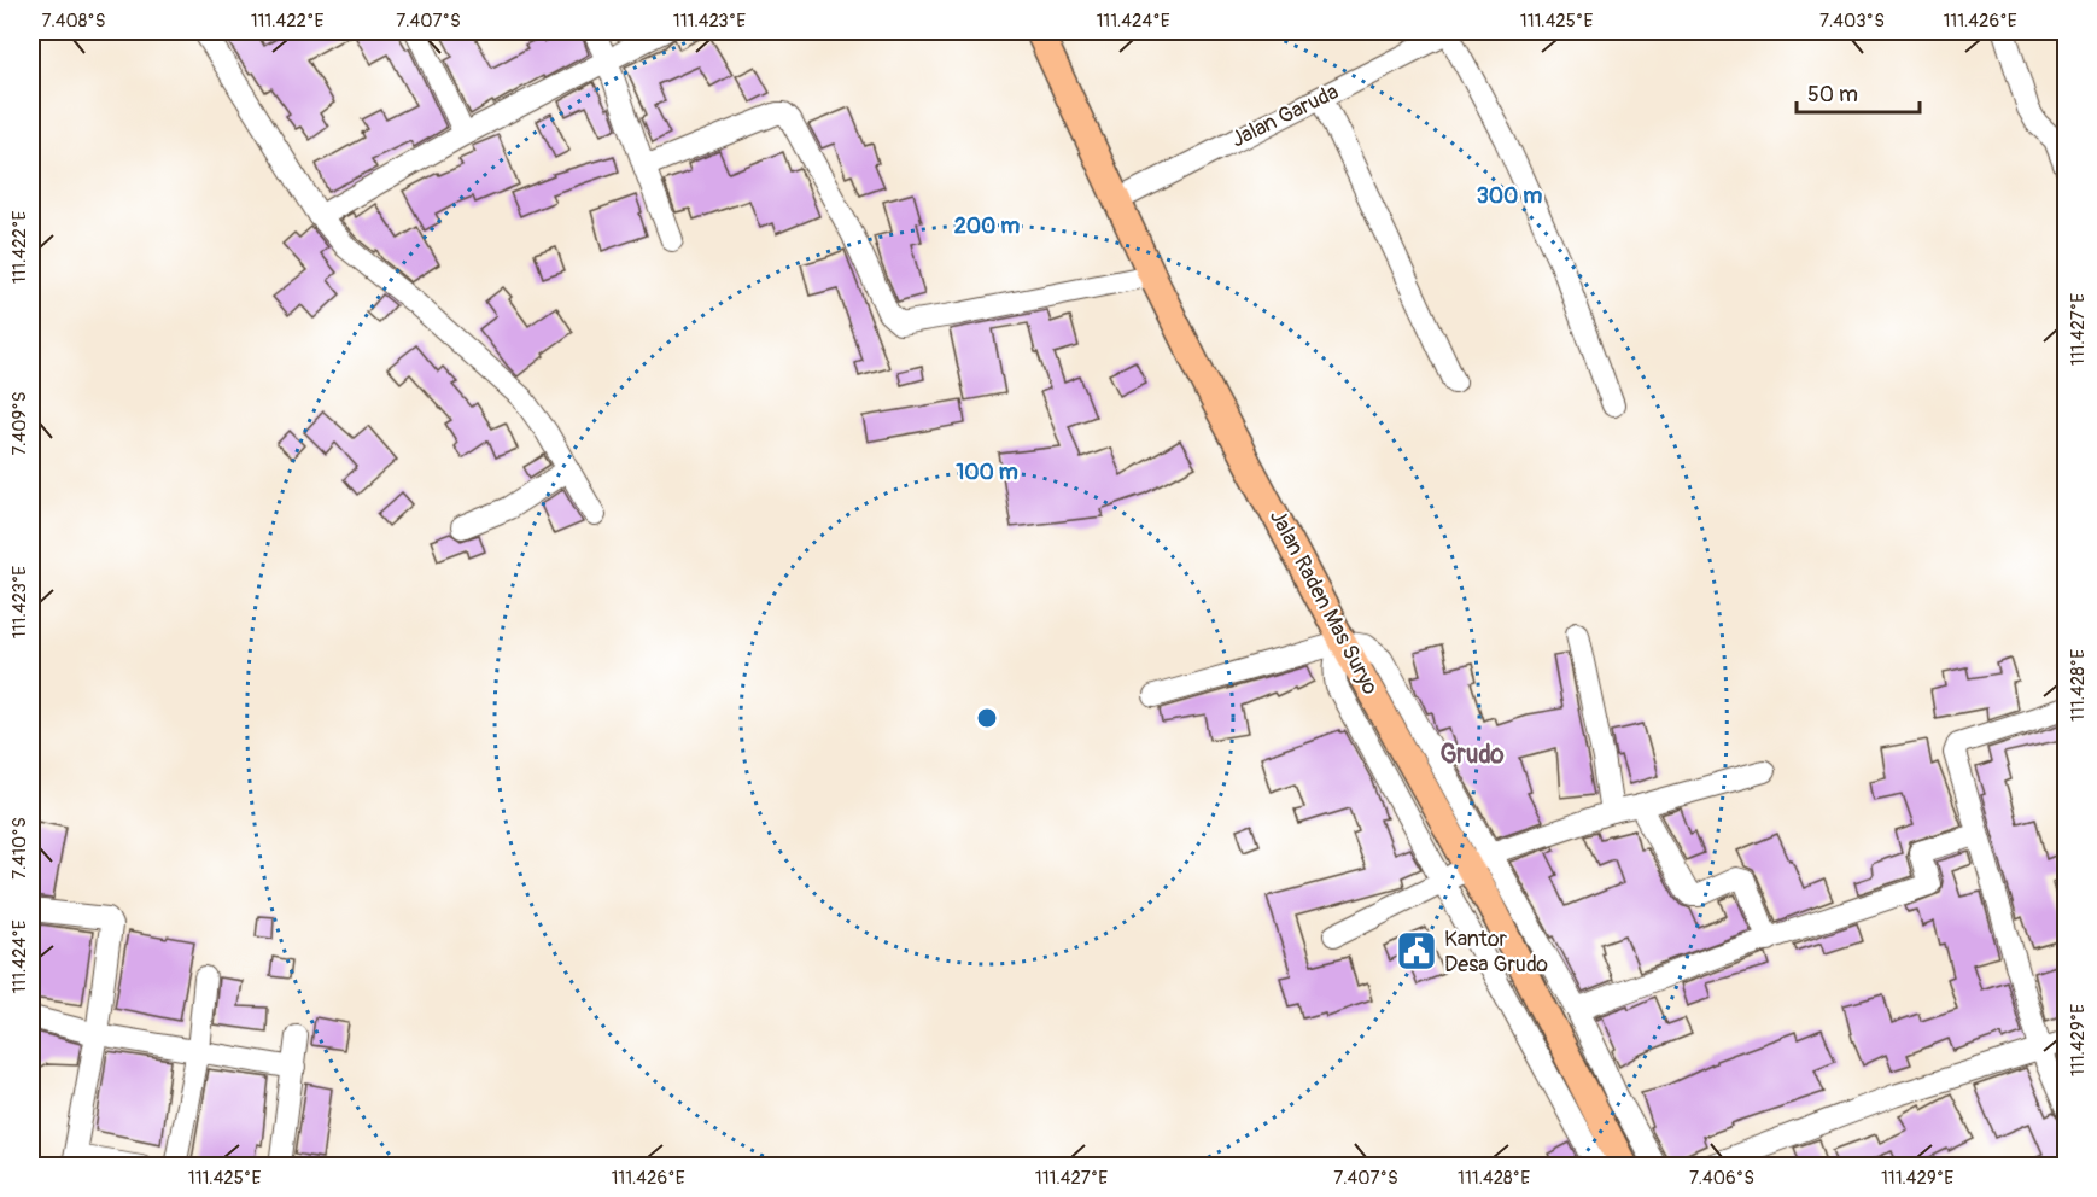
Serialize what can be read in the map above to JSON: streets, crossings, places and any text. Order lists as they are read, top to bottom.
{
  "streets": {
    "main road": ["Jalan Raden Mas Suryo"],
    "street": ["Jalan Garuda"]
  },
  "crossings": [
    ["Jalan Garuda", "Jalan Raden Mas Suryo"]
  ],
  "districts": ["Grudo"],
  "places": {
    "public building": ["Kantor Desa Grudo"]
  },
  "scale_bar": "50 m",
  "coordinates": [
    "7.408°S",
    "111.422°E",
    "7.407°S",
    "111.423°E",
    "111.424°E",
    "111.425°E",
    "7.403°S",
    "111.426°E",
    "111.427°E",
    "7.409°S",
    "111.428°E",
    "7.410°S",
    "111.429°E",
    "7.406°S"
  ],
  "rings": ["300 m", "200 m", "100 m"]
}
